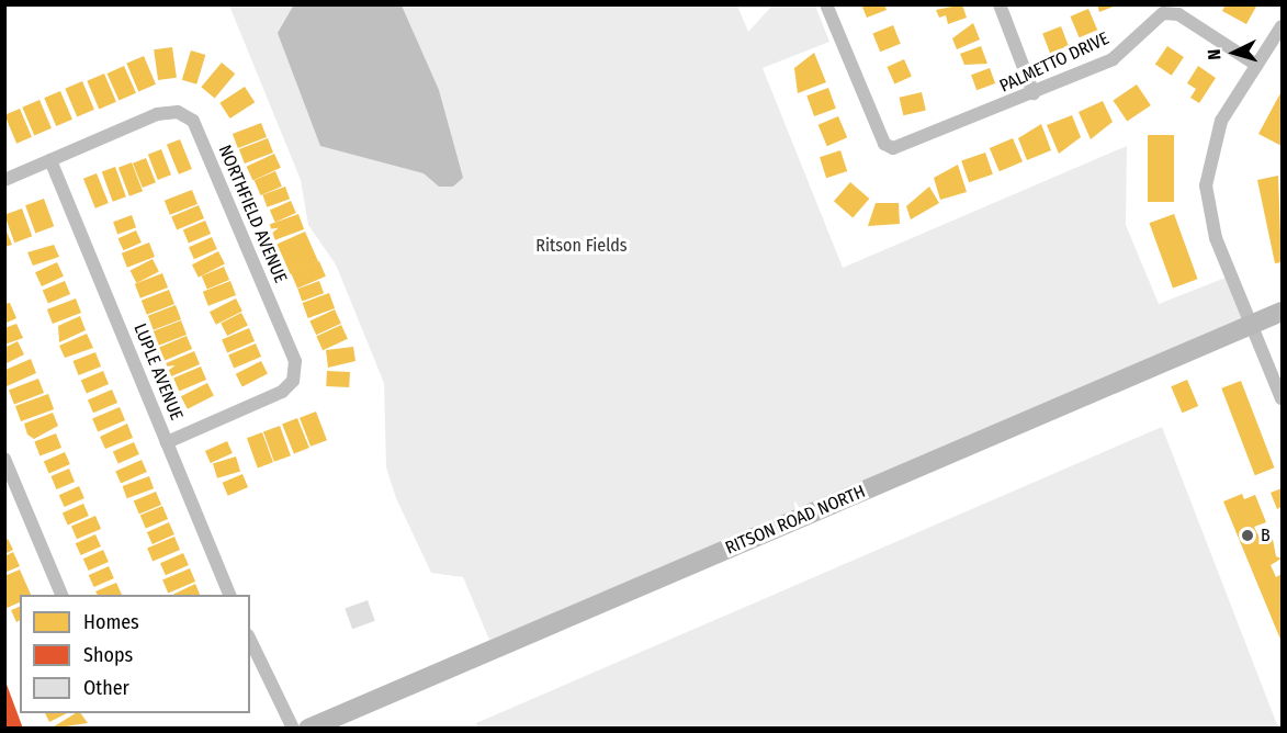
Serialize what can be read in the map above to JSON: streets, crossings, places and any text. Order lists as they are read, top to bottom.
{
  "streets": {
    "main road": ["RITSON ROAD NORTH"],
    "street": ["PALMETTO DRIVE", "NORTHFIELD AVENUE", "LUPLE AVENUE"]
  },
  "crossings": [
    ["NORTHFIELD AVENUE", "LUPLE AVENUE"]
  ],
  "parks": ["Ritson Fields"],
  "places": ["B"],
  "legend": ["Homes", "Shops", "Other"],
  "north": "left"
}
